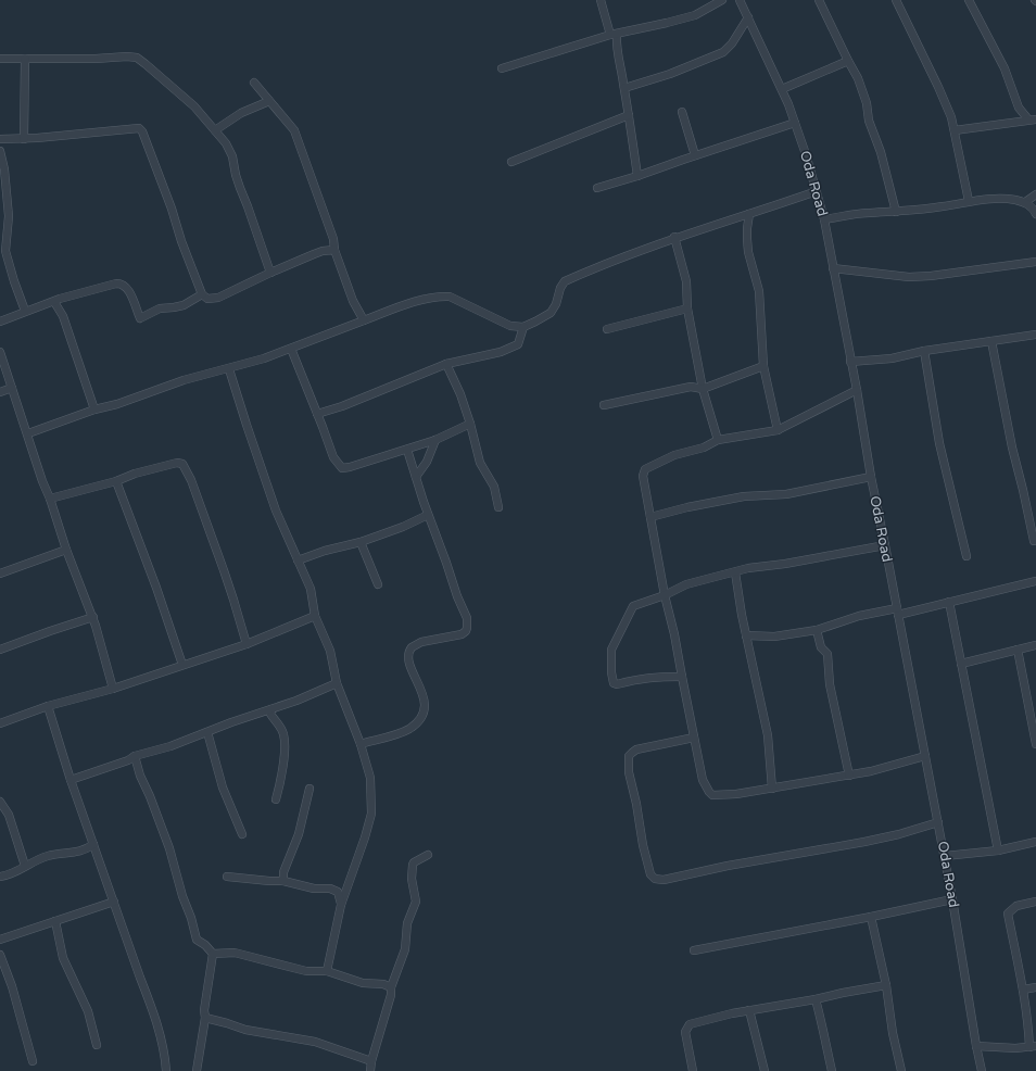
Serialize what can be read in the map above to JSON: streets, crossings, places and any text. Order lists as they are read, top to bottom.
{
  "streets": {
    "street": ["Oda Road"]
  }
}
